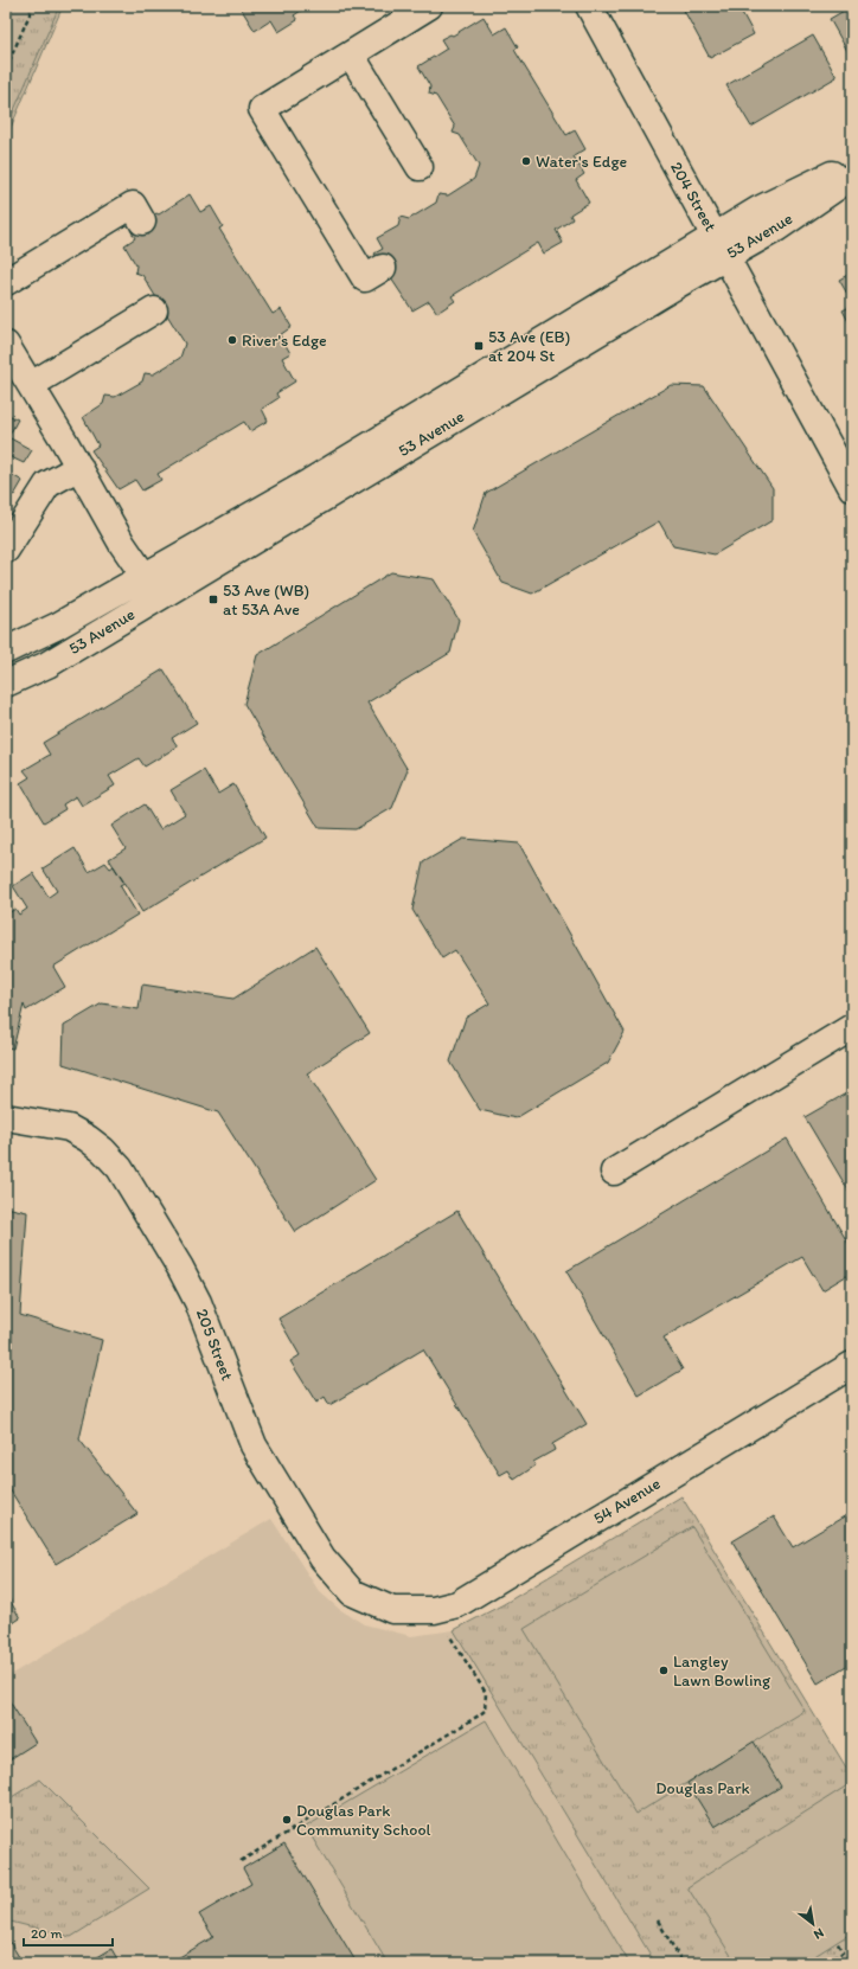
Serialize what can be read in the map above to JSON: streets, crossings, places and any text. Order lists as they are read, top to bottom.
{
  "streets": {
    "street": [
      "204 Street",
      "53 Avenue",
      "205 Street",
      "54 Avenue"
    ]
  },
  "crossings": [
    ["204 Street", "53 Avenue"],
    ["205 Street", "54 Avenue"]
  ],
  "parks": ["Douglas Park"],
  "places": {
    "other": [
      "Water's Edge",
      "River's Edge",
      "Langley Lawn Bowling",
      "Douglas Park Community School"
    ],
    "transit": ["53 Ave (EB) at 204 St", "53 Ave (WB) at 53A Ave"]
  },
  "scale_bar": "20 m",
  "north": "bottom right"
}
